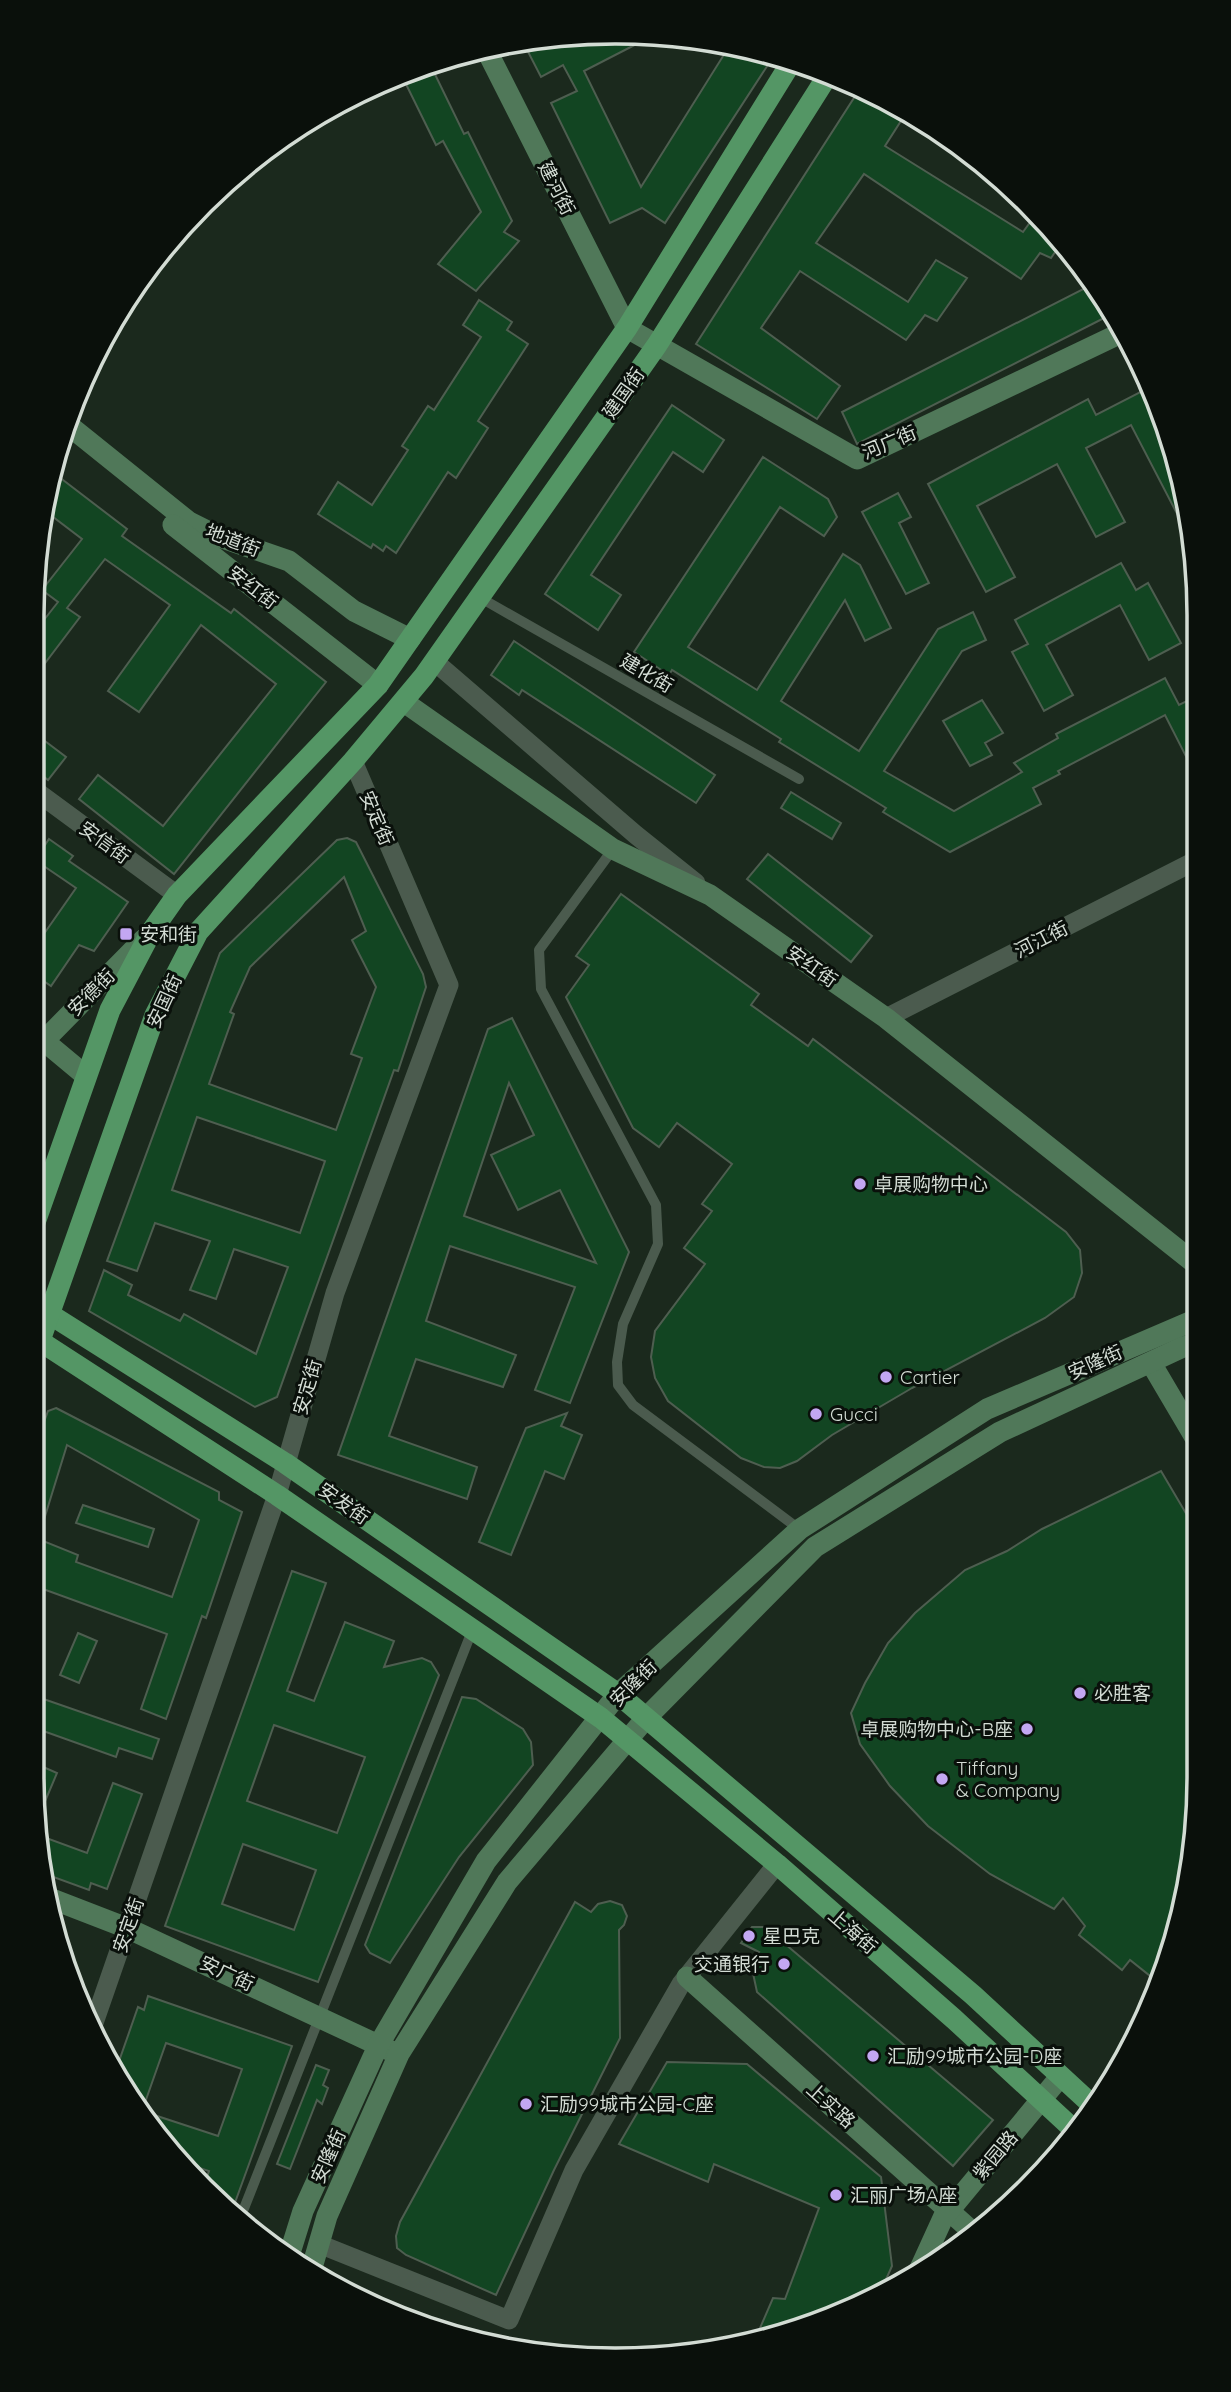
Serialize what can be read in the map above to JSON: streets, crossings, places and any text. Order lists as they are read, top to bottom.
{
  "streets": {
    "main road": [
      "建河街",
      "建国街",
      "河广街",
      "地道街",
      "安红街",
      "安德街",
      "安国街",
      "安隆街",
      "安发街",
      "上海街",
      "安广街",
      "上实路",
      "紫园路"
    ],
    "street": ["安定街", "安信街", "河江街"],
    "lane": ["建化街"]
  },
  "crossings": [
    ["建河街", "建国街"],
    ["建河街", "河广街"],
    ["建国街", "河广街"],
    ["建国街", "地道街"],
    ["建国街", "安红街"],
    ["建国街", "建化街"],
    ["建国街", "安国街"],
    ["安红街", "河江街"],
    ["安红街", "安国街"],
    ["安定街", "安国街"],
    ["安定街", "安发街"],
    ["安定街", "安广街"],
    ["安隆街", "安发街"],
    ["安隆街", "上海街"],
    ["安隆街", "安广街"],
    ["安发街", "上海街"],
    ["上海街", "紫园路"],
    ["上实路", "紫园路"]
  ],
  "places": {
    "transit": ["安和街"],
    "other": [
      "卓展购物中心",
      "Cartier",
      "Gucci",
      "必胜客",
      "卓展购物中心-B座",
      "Tiffany & Company",
      "星巴克",
      "交通银行",
      "汇励99城市公园-D座",
      "汇励99城市公园-C座",
      "汇丽广场A座"
    ]
  }
}
